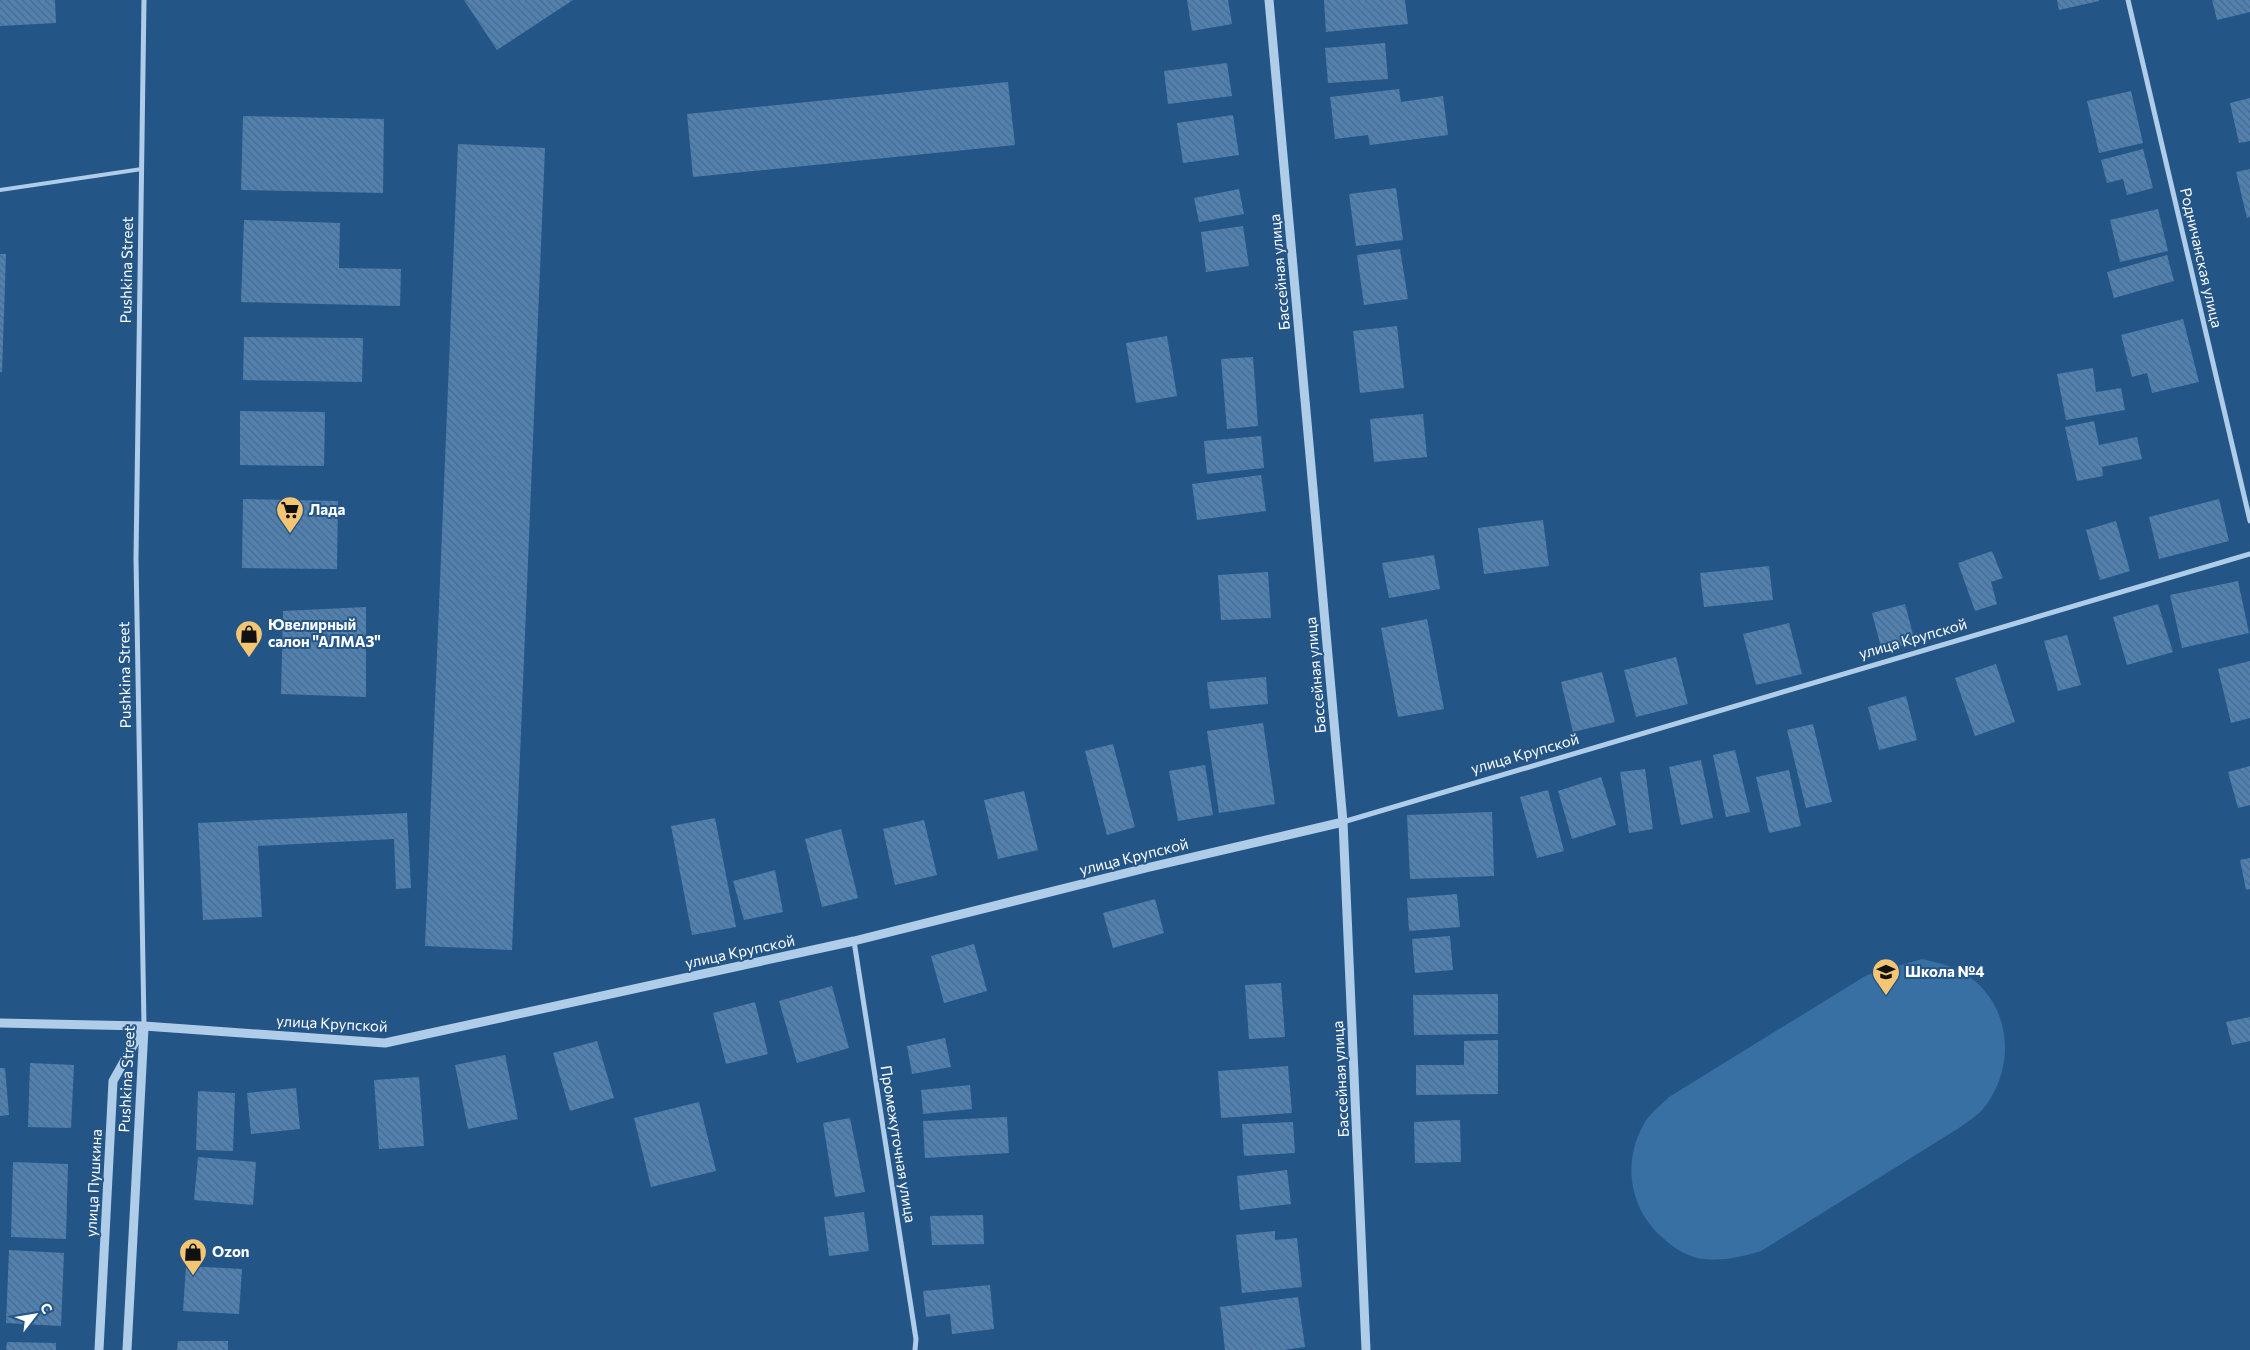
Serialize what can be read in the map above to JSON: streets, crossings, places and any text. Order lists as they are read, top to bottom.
{
  "streets": {
    "street": [
      "Родничанская улица",
      "Pushkina Street",
      "Бассейная улица",
      "улица Крупской",
      "Промежуточная улица",
      "улица Пушкина"
    ]
  },
  "crossings": [
    ["Pushkina Street", "улица Крупской"],
    ["Pushkina Street", "улица Пушкина"],
    ["Бассейная улица", "улица Крупской"],
    ["улица Крупской", "Промежуточная улица"],
    ["улица Крупской", "улица Пушкина"]
  ],
  "places": {
    "supermarket": ["Лада"],
    "shop": ["Ювелирный салон \"АЛМАЗ\"", "Ozon"],
    "school or university": ["Школа №4"]
  },
  "north": "top right"
}
